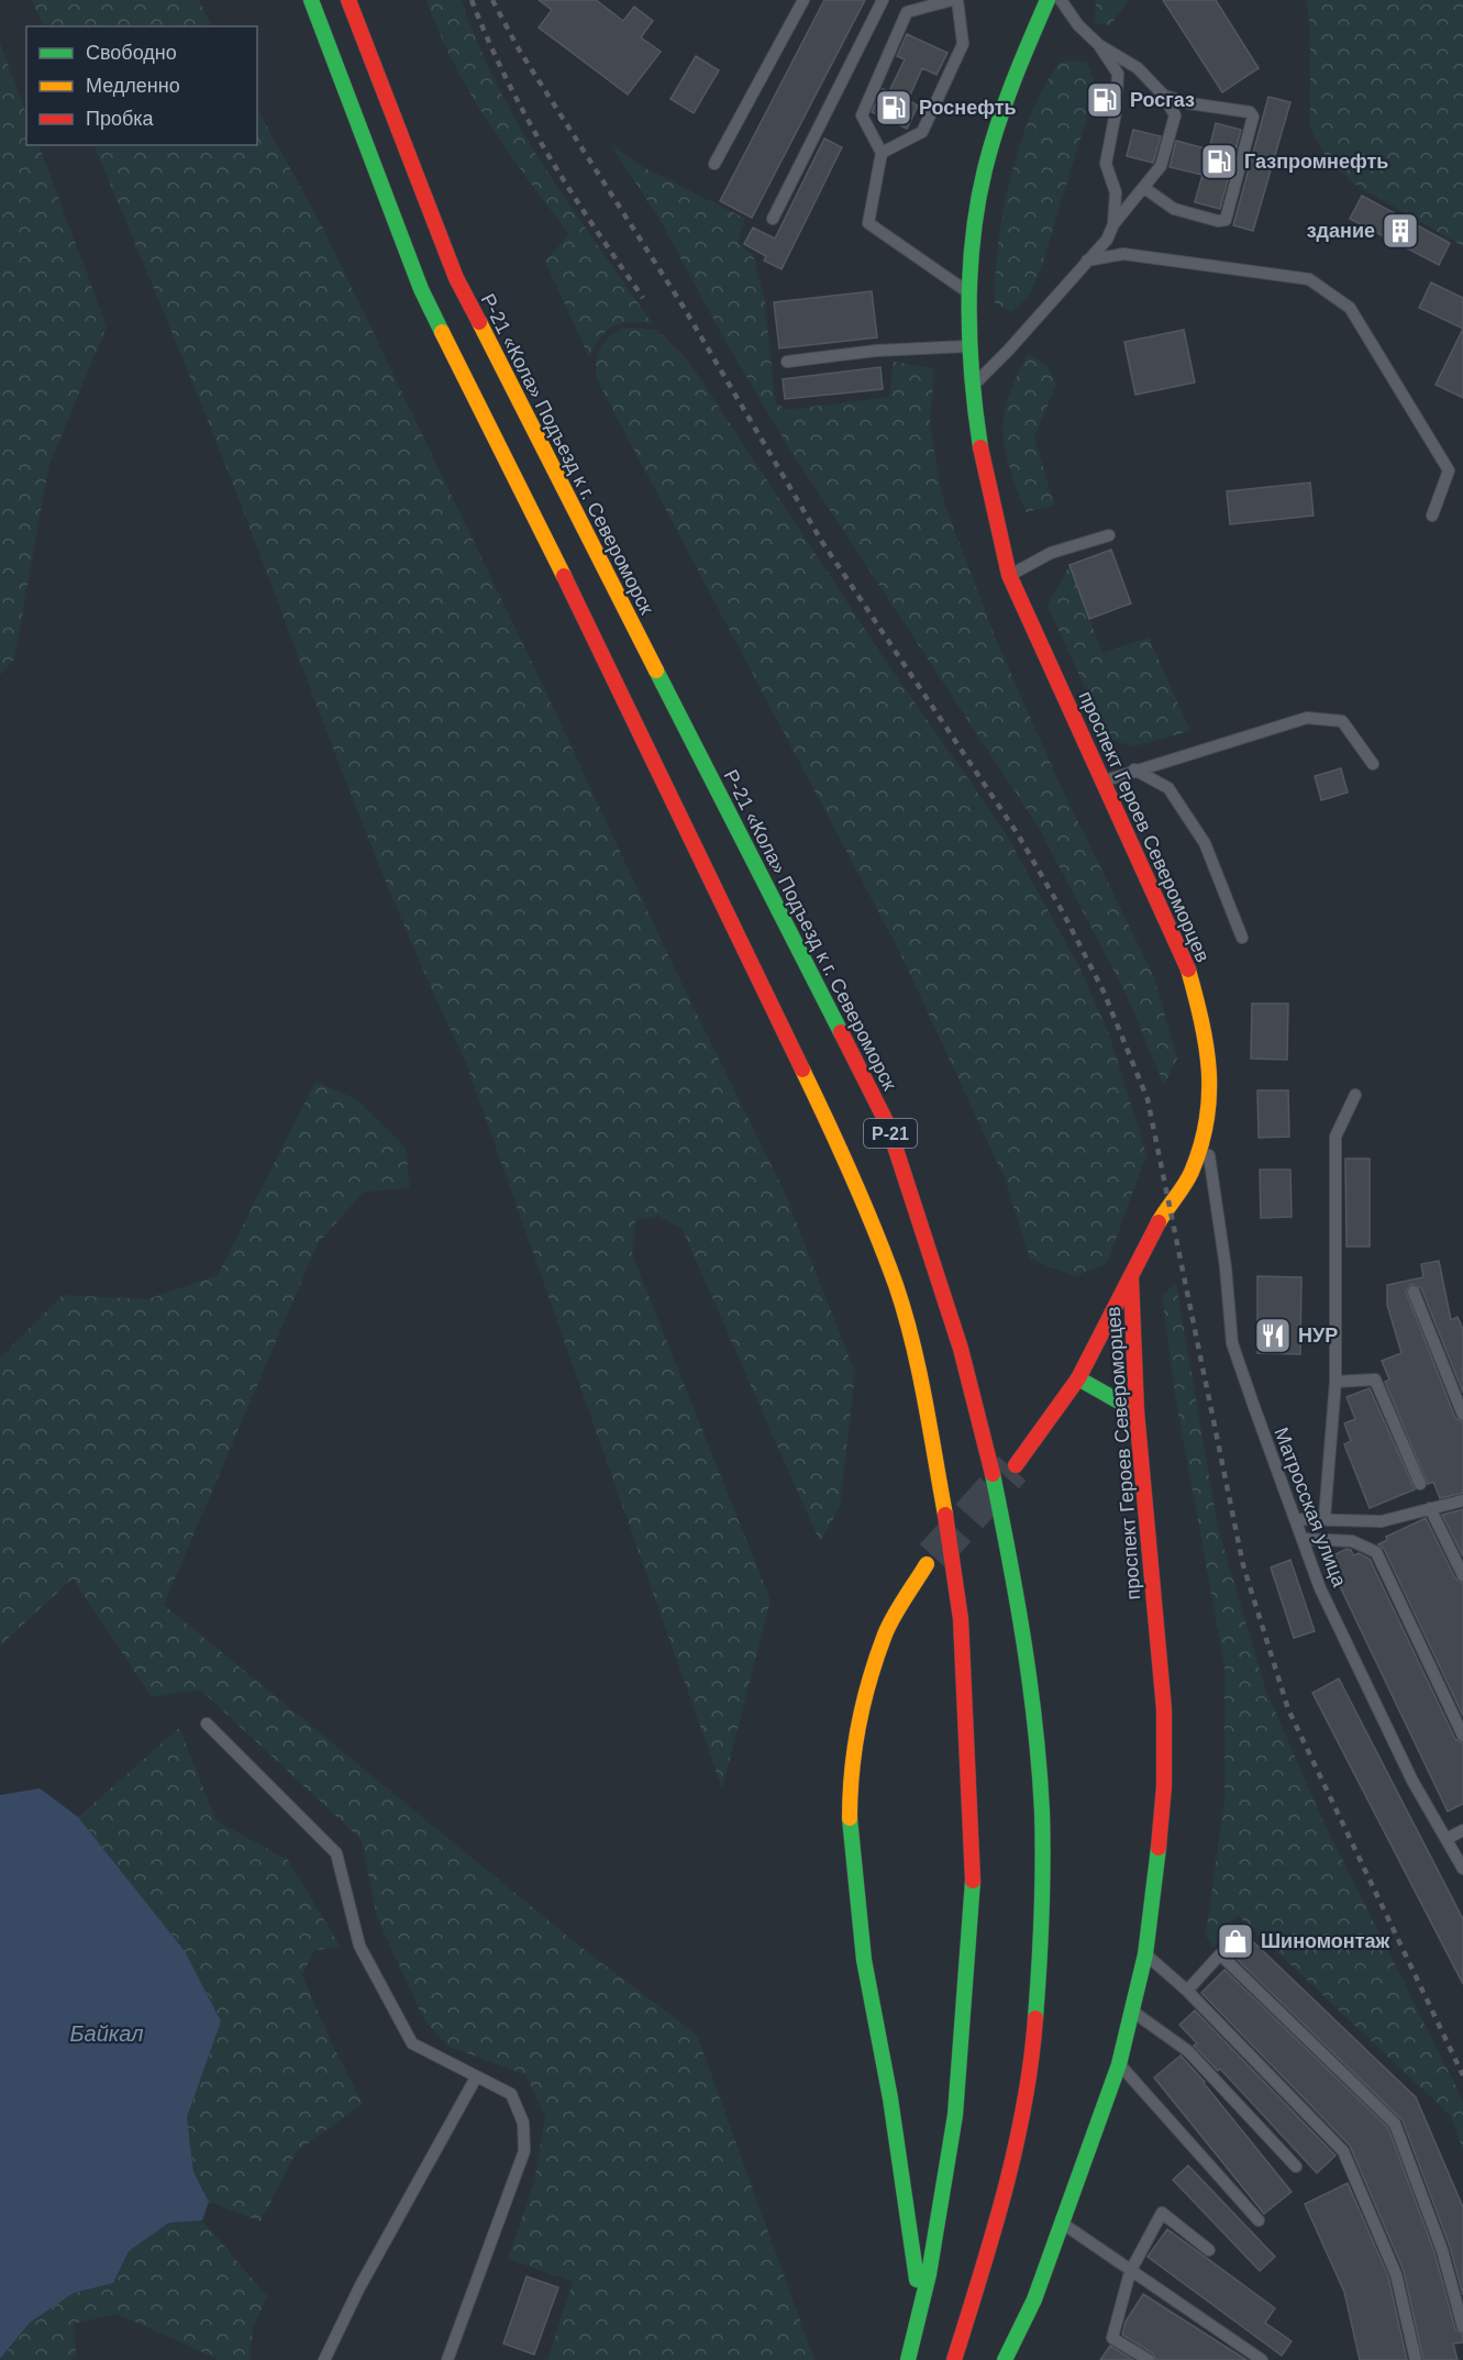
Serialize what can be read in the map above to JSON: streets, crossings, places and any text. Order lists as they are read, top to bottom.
{
  "streets": {
    "main road": ["Р-21 «Кола» Подъезд к г. Североморск", "проспект Героев Североморцев", "Р-21"],
    "lane": ["Матросская улица"]
  },
  "crossings": [
    ["проспект Героев Североморцев", "Матросская улица"]
  ],
  "water": ["Байкал"],
  "places": {
    "fuel station": ["Росгаз", "Роснефть", "Газпромнефть"],
    "building": ["здание"],
    "restaurant": ["НУР"],
    "shop": ["Шиномонтаж"]
  },
  "legend": ["Свободно", "Медленно", "Пробка"]
}
